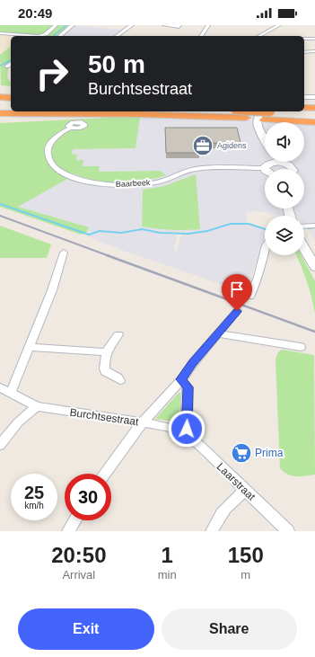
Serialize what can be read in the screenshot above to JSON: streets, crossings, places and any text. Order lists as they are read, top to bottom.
{
  "streets": {
    "street": ["Baarbeek", "Burchtsestraat", "Laarstraat"]
  },
  "crossings": [
    ["Burchtsestraat", "Laarstraat"]
  ],
  "places": {
    "office": ["Agidens"],
    "supermarket": ["Prima"]
  },
  "page": {
    "status": "20:49",
    "turn": ["50 m", "Burchtsestraat"],
    "speed": "25 km/h",
    "limit": "30",
    "eta": [
      "20:50",
      "Arrival",
      "1",
      "min",
      "150",
      "m"
    ],
    "buttons": ["Exit", "Share"]
  }
}
